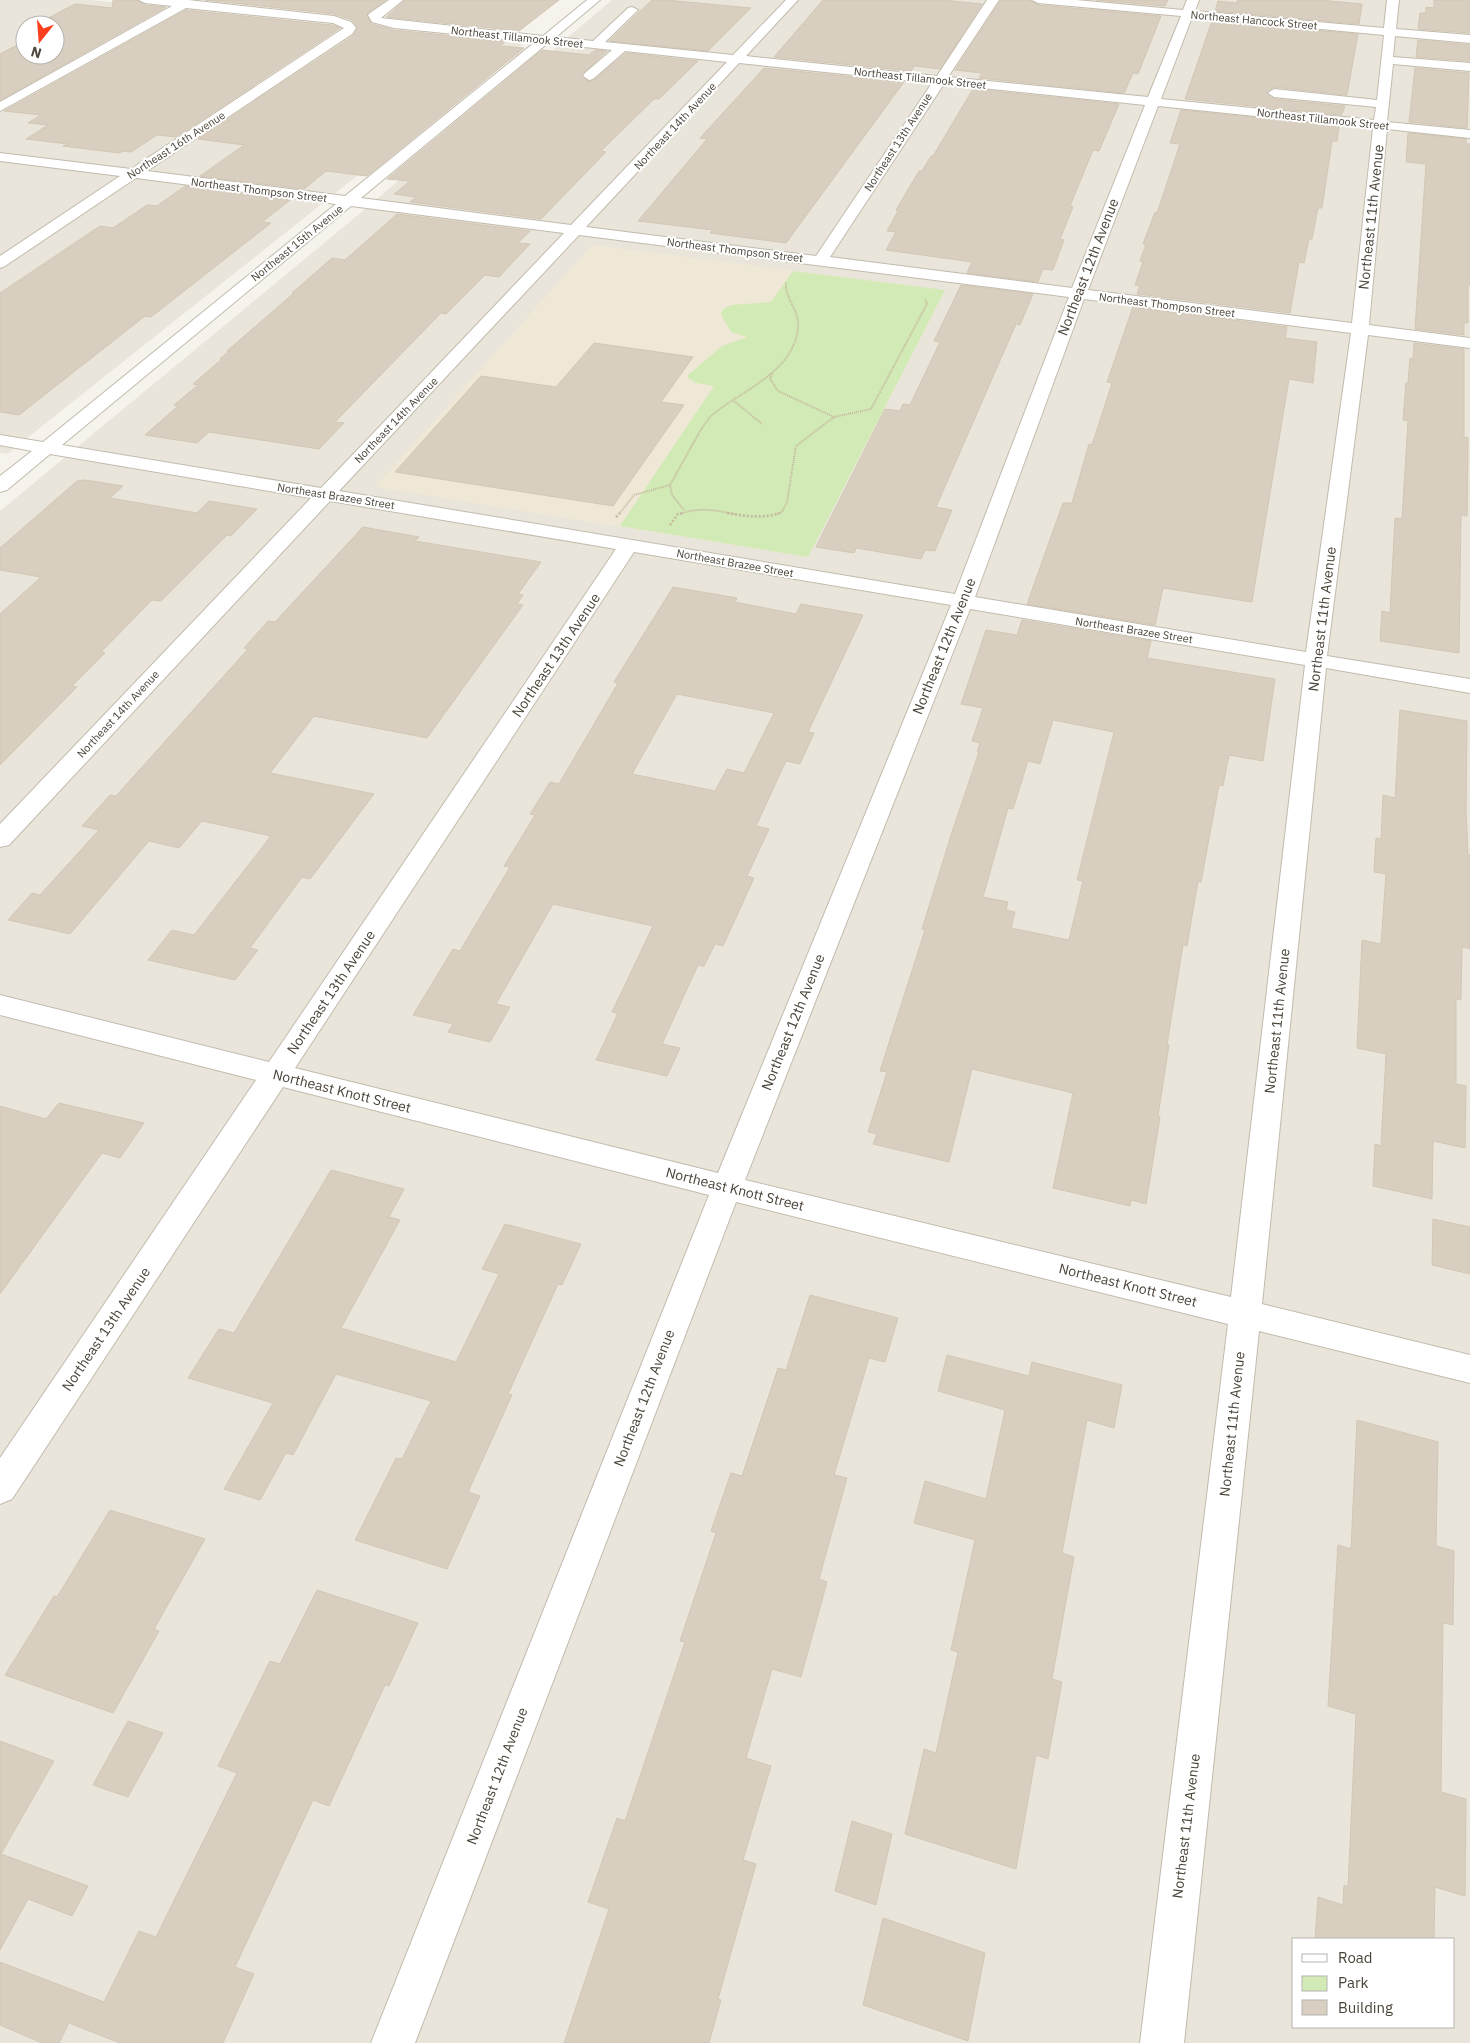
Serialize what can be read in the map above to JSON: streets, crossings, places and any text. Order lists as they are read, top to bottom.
{
  "streets": {
    "street": [
      "Northeast Hancock Street",
      "Northeast Tillamook Street",
      "Northeast 14th Avenue",
      "Northeast 13th Avenue",
      "Northeast 16th Avenue",
      "Northeast Thompson Street",
      "Northeast 11th Avenue",
      "Northeast 15th Avenue",
      "Northeast 12th Avenue",
      "Northeast Brazee Street",
      "Northeast Knott Street"
    ]
  },
  "crossings": [
    ["Northeast Hancock Street", "Northeast 11th Avenue"],
    ["Northeast Hancock Street", "Northeast 12th Avenue"],
    ["Northeast Tillamook Street", "Northeast 14th Avenue"],
    ["Northeast Tillamook Street", "Northeast 13th Avenue"],
    ["Northeast Tillamook Street", "Northeast 11th Avenue"],
    ["Northeast Tillamook Street", "Northeast 15th Avenue"],
    ["Northeast Tillamook Street", "Northeast 12th Avenue"],
    ["Northeast 14th Avenue", "Northeast Thompson Street"],
    ["Northeast 14th Avenue", "Northeast Brazee Street"],
    ["Northeast 13th Avenue", "Northeast Thompson Street"],
    ["Northeast 13th Avenue", "Northeast Brazee Street"],
    ["Northeast 13th Avenue", "Northeast Knott Street"],
    ["Northeast 16th Avenue", "Northeast Thompson Street"],
    ["Northeast Thompson Street", "Northeast 11th Avenue"],
    ["Northeast Thompson Street", "Northeast 15th Avenue"],
    ["Northeast Thompson Street", "Northeast 12th Avenue"],
    ["Northeast 11th Avenue", "Northeast Brazee Street"],
    ["Northeast 11th Avenue", "Northeast Knott Street"],
    ["Northeast 15th Avenue", "Northeast Brazee Street"],
    ["Northeast 12th Avenue", "Northeast Brazee Street"],
    ["Northeast 12th Avenue", "Northeast Knott Street"]
  ],
  "legend": ["Road", "Park", "Building"],
  "north": "bottom"
}
